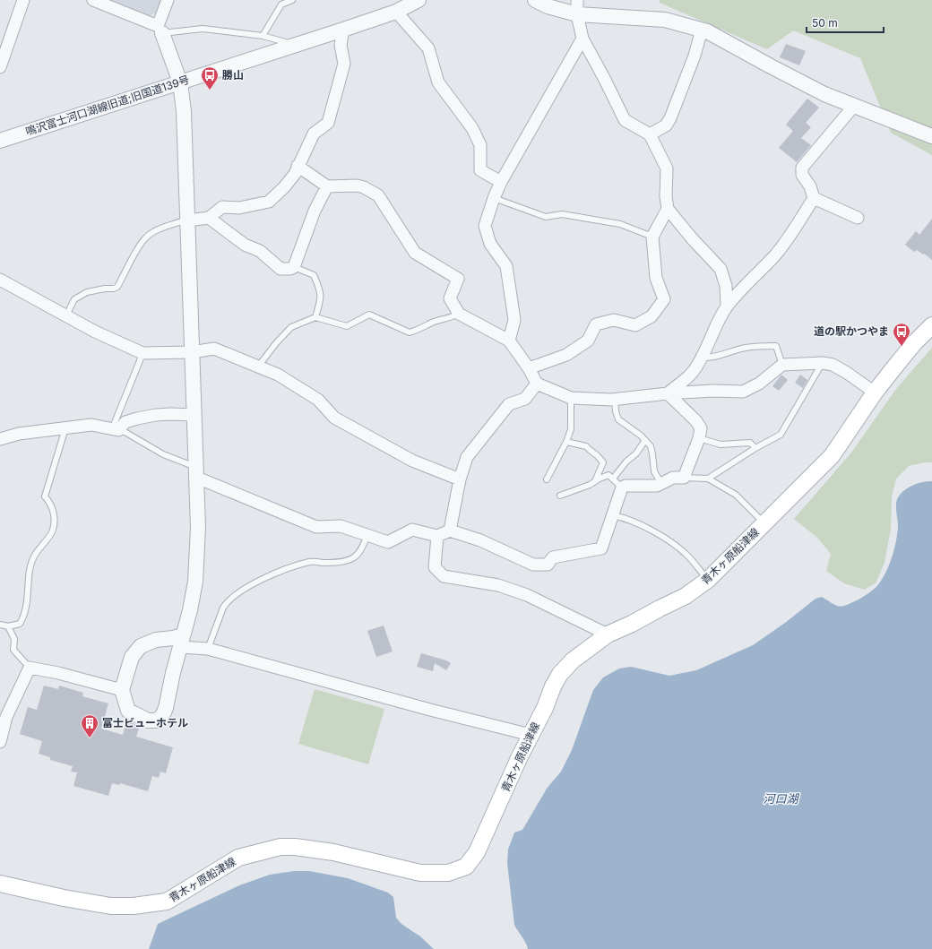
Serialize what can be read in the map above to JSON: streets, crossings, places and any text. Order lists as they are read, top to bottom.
{
  "streets": {
    "main road": ["青木ヶ原船津線"],
    "street": ["鳴沢富士河口湖線旧道;旧国道139号"]
  },
  "water": ["河口湖"],
  "places": {
    "bus stop": ["勝山", "道の駅かつやま"],
    "building": ["富士ビューホテル"]
  },
  "scale_bar": "50 m"
}
